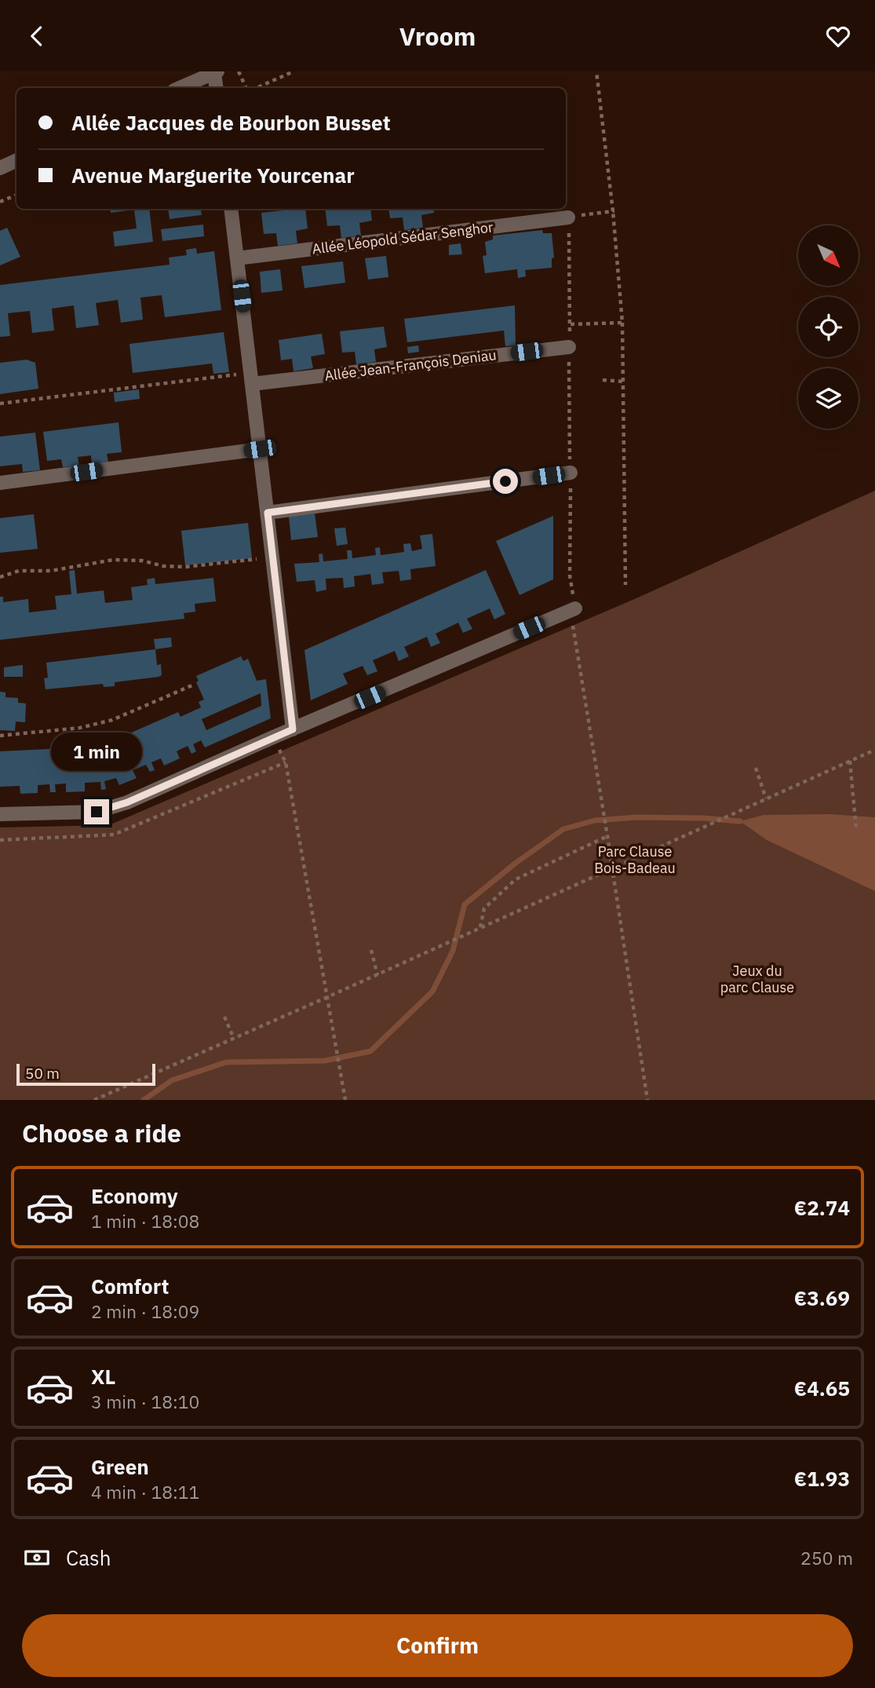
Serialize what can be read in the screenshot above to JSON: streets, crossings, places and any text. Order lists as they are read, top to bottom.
{
  "streets": {
    "street": ["Allée Léopold Sédar Senghor", "Allée Jean-François Deniau"]
  },
  "parks": ["Parc Clause Bois-Badeau", "Jeux du parc Clause"],
  "scale_bar": "50 m",
  "north": "bottom right",
  "page": {
    "header": "Vroom",
    "banner": ["Allée Jacques de Bourbon Busset", "Avenue Marguerite Yourcenar"],
    "bubble": "1 min",
    "scale": "50 m",
    "heading": "Choose a ride",
    "list": [
      {
        "name": "Economy",
        "note": "1 min · 18:08",
        "value": "€2.74"
      },
      {
        "name": "Comfort",
        "note": "2 min · 18:09",
        "value": "€3.69"
      },
      {
        "name": "XL",
        "note": "3 min · 18:10",
        "value": "€4.65"
      },
      {
        "name": "Green",
        "note": "4 min · 18:11",
        "value": "€1.93"
      }
    ],
    "pay": ["Cash", "250 m"],
    "buttons": "Confirm"
  }
}
